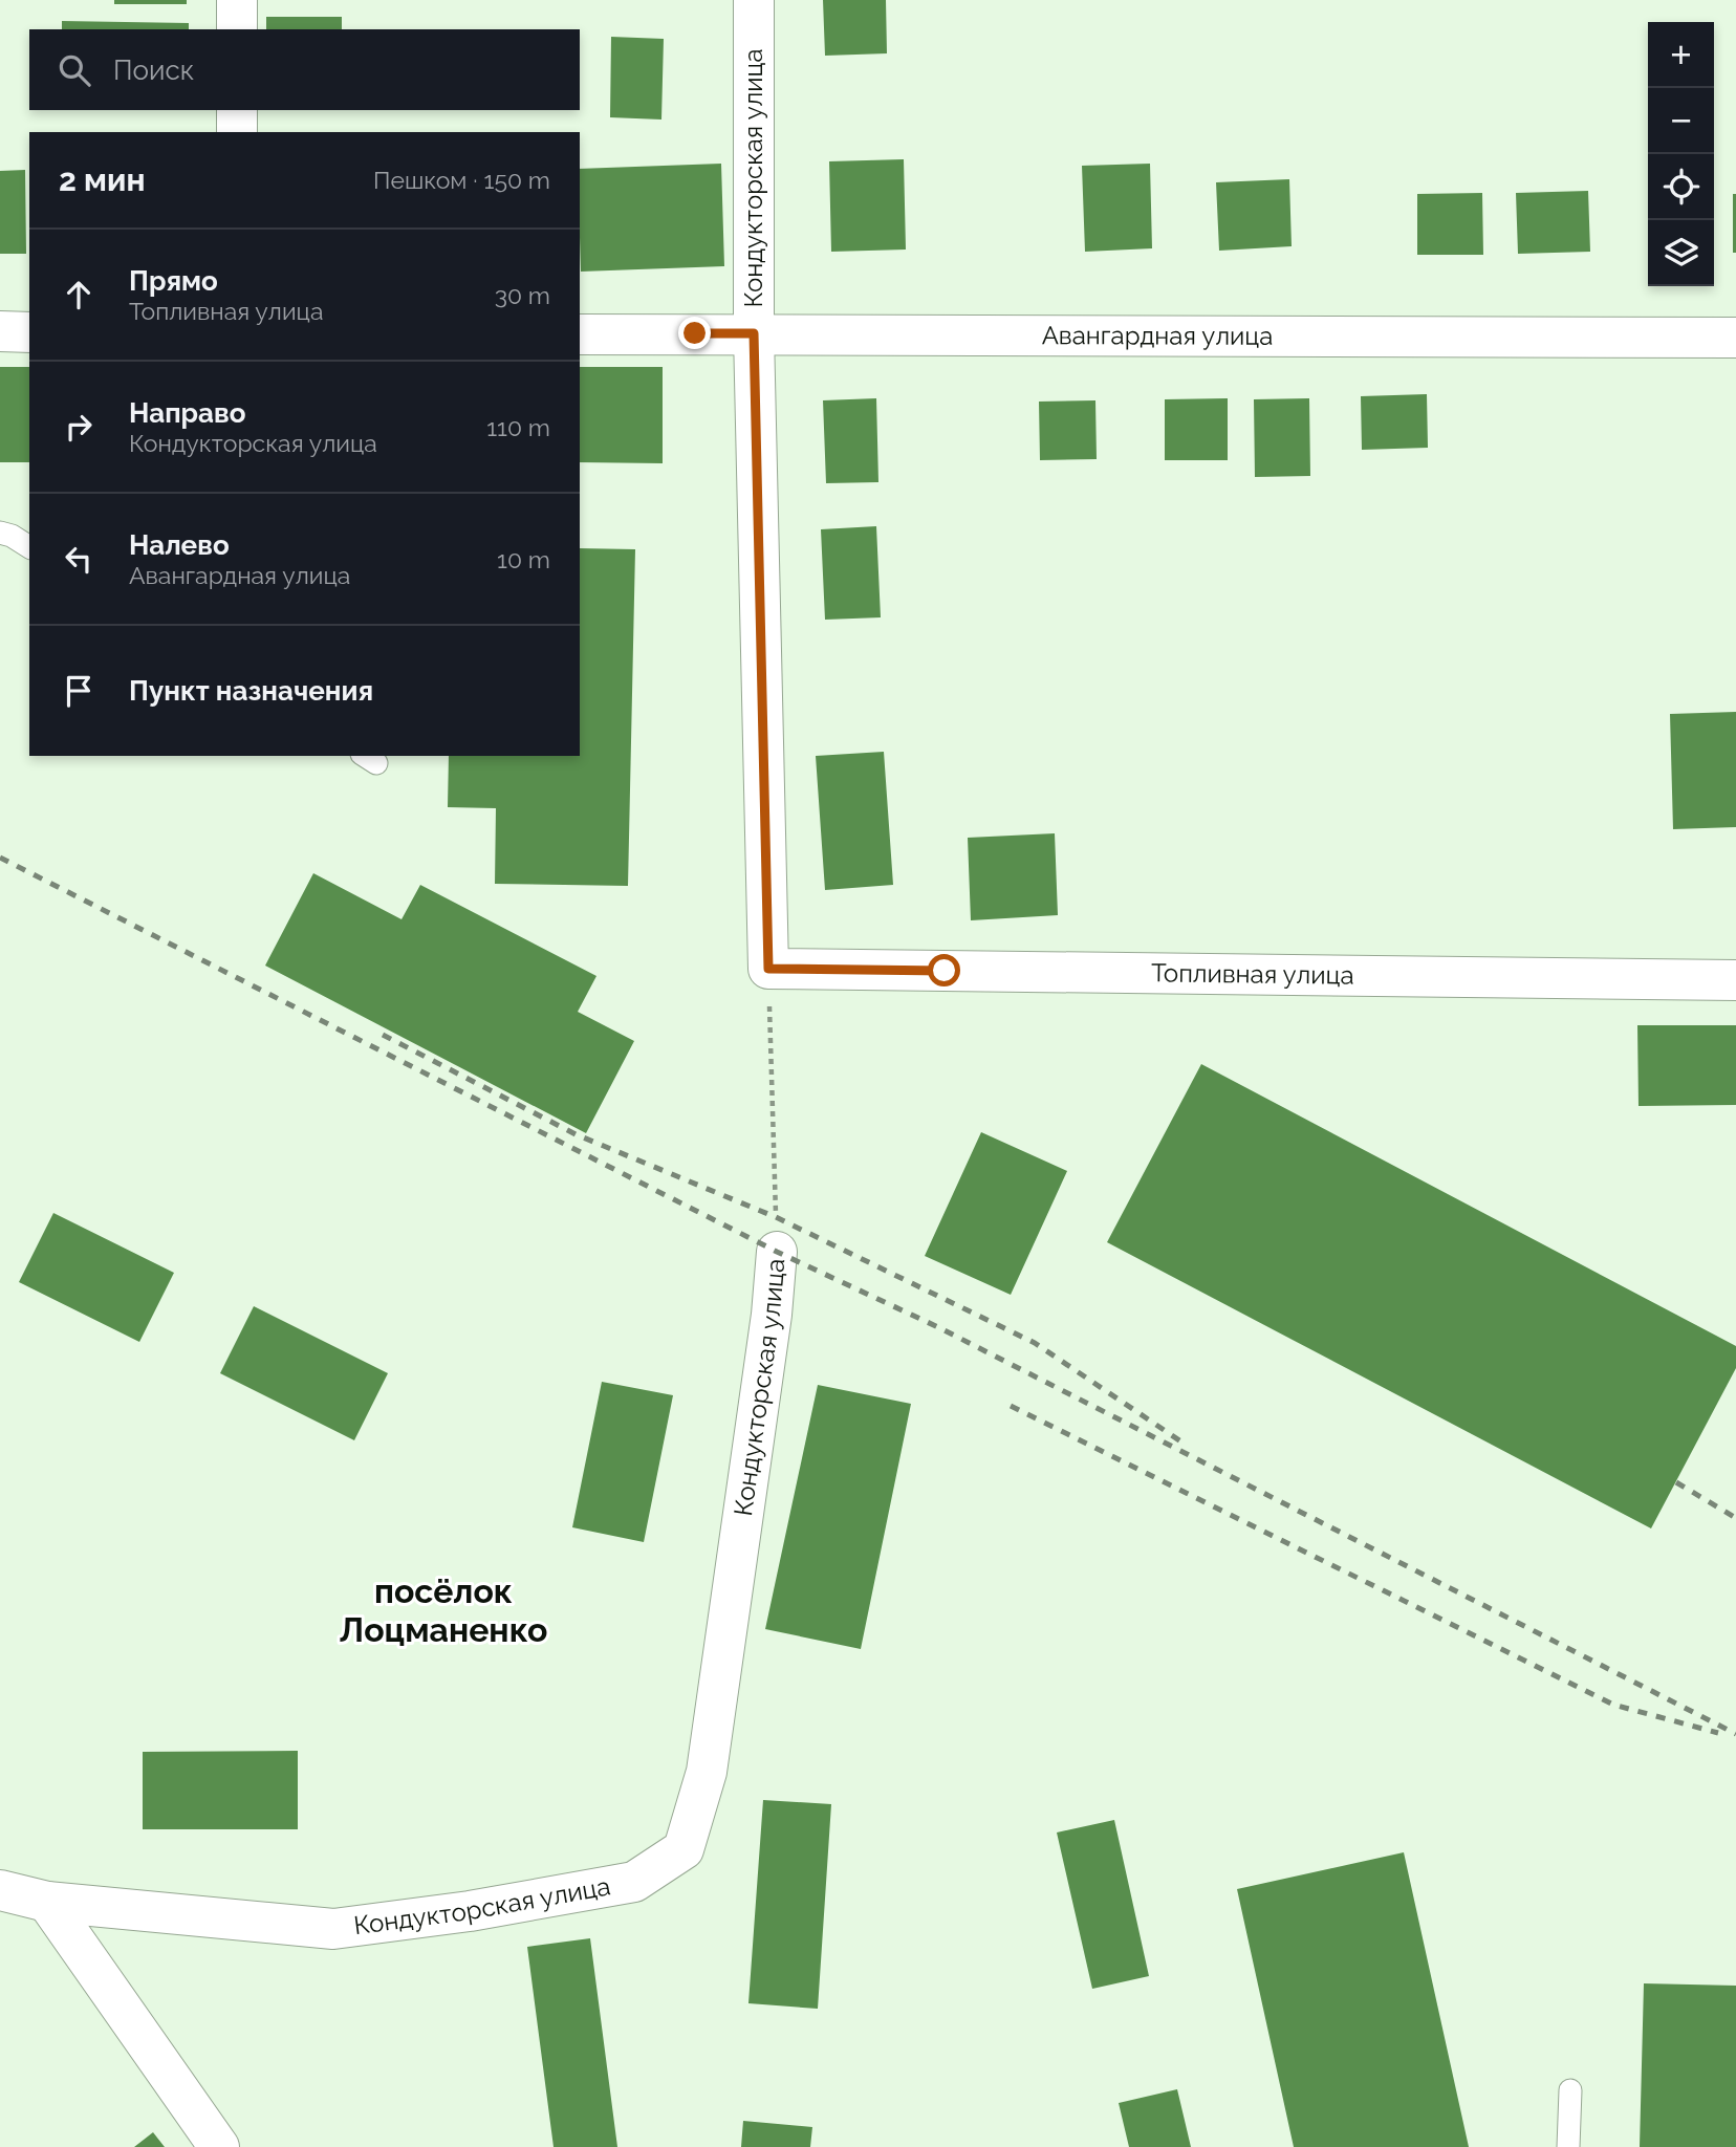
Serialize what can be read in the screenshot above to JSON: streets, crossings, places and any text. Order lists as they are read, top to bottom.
{
  "streets": {
    "street": ["Кондукторская улица", "Авангардная улица", "Топливная улица"]
  },
  "crossings": [
    ["Кондукторская улица", "Авангардная улица"],
    ["Кондукторская улица", "Топливная улица"]
  ],
  "districts": ["посёлок Лоцманенко"],
  "page": {
    "map_buttons": ["+", "−"],
    "search": "Поиск",
    "heading": ["2 мин", "Пешком · 150 m"],
    "list": [
      ["Прямо", "Топливная улица", "30 m"],
      ["Направо", "Кондукторская улица", "110 m"],
      ["Налево", "Авангардная улица", "10 m"],
      "Пункт назначения"
    ]
  }
}
